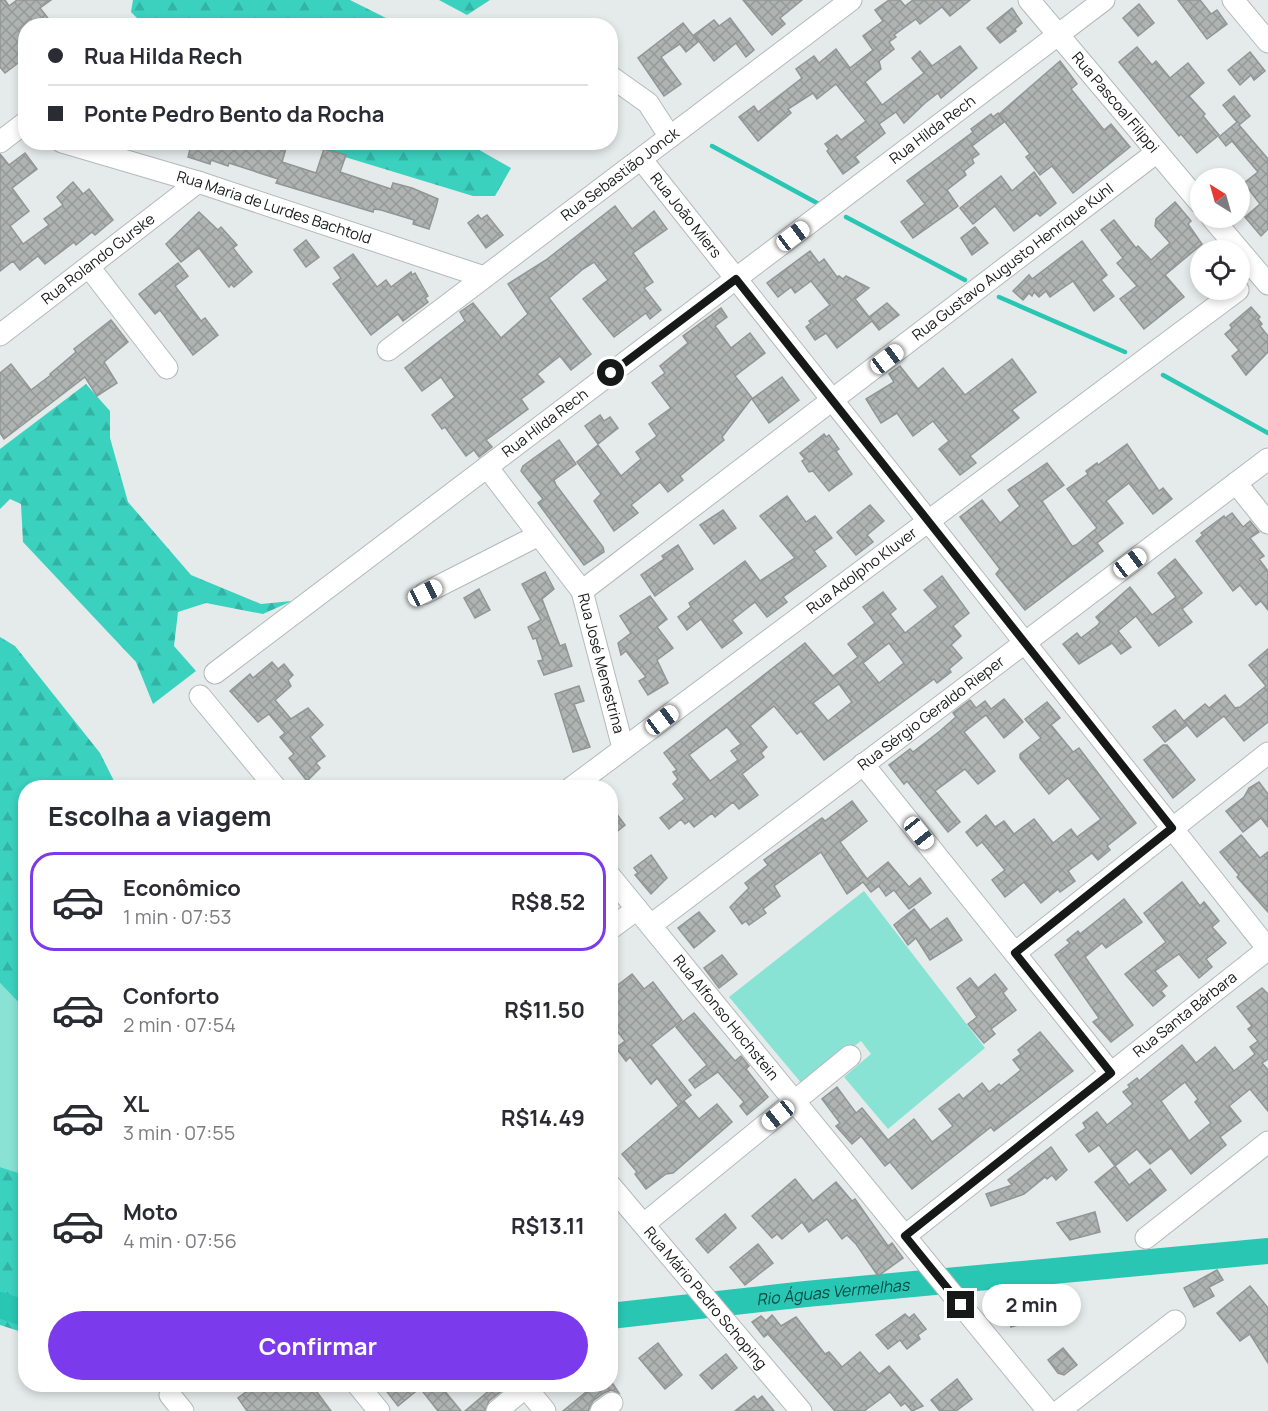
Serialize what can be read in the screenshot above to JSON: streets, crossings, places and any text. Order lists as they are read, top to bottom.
{
  "streets": {
    "street": [
      "Rua Pascoal Filippi",
      "Rua Hilda Rech",
      "Rua Sebastião Jonck",
      "Rua Maria de Lurdes Bachtold",
      "Rua João Miers",
      "Rua Rolando Gurske",
      "Rua Gustavo Augusto Henrique Kuhl",
      "Rua Adolpho Kluver",
      "Rua José Menestrina",
      "Rua Sérgio Geraldo Rieper",
      "Rua Santa Bárbara",
      "Rua Alfonso Hochstein",
      "Rua Mário Pedro Schoping"
    ]
  },
  "crossings": [
    ["Rua Pascoal Filippi", "Rua Hilda Rech"],
    ["Rua Pascoal Filippi", "Rua Gustavo Augusto Henrique Kuhl"],
    ["Rua Hilda Rech", "Rua João Miers"],
    ["Rua Hilda Rech", "Rua José Menestrina"],
    ["Rua Sebastião Jonck", "Rua Maria de Lurdes Bachtold"],
    ["Rua Sebastião Jonck", "Rua João Miers"],
    ["Rua Maria de Lurdes Bachtold", "Rua Rolando Gurske"],
    ["Rua João Miers", "Rua Gustavo Augusto Henrique Kuhl"],
    ["Rua João Miers", "Rua Adolpho Kluver"],
    ["Rua João Miers", "Rua Sérgio Geraldo Rieper"],
    ["Rua João Miers", "Rua Santa Bárbara"],
    ["Rua Gustavo Augusto Henrique Kuhl", "Rua José Menestrina"],
    ["Rua Adolpho Kluver", "Rua José Menestrina"],
    ["Rua Sérgio Geraldo Rieper", "Rua Alfonso Hochstein"],
    ["Rua Santa Bárbara", "Rua Alfonso Hochstein"]
  ],
  "water": ["Rio Águas Vermelhas"],
  "north": "top left",
  "page": {
    "banner": ["Rua Hilda Rech", "Ponte Pedro Bento da Rocha"],
    "heading": "Escolha a viagem",
    "list": [
      {
        "name": "Econômico",
        "note": "1 min · 07:53",
        "value": "R$8.52"
      },
      {
        "name": "Conforto",
        "note": "2 min · 07:54",
        "value": "R$11.50"
      },
      {
        "name": "XL",
        "note": "3 min · 07:55",
        "value": "R$14.49"
      },
      {
        "name": "Moto",
        "note": "4 min · 07:56",
        "value": "R$13.11"
      }
    ],
    "bubble": "2 min",
    "buttons": "Confirmar"
  }
}
